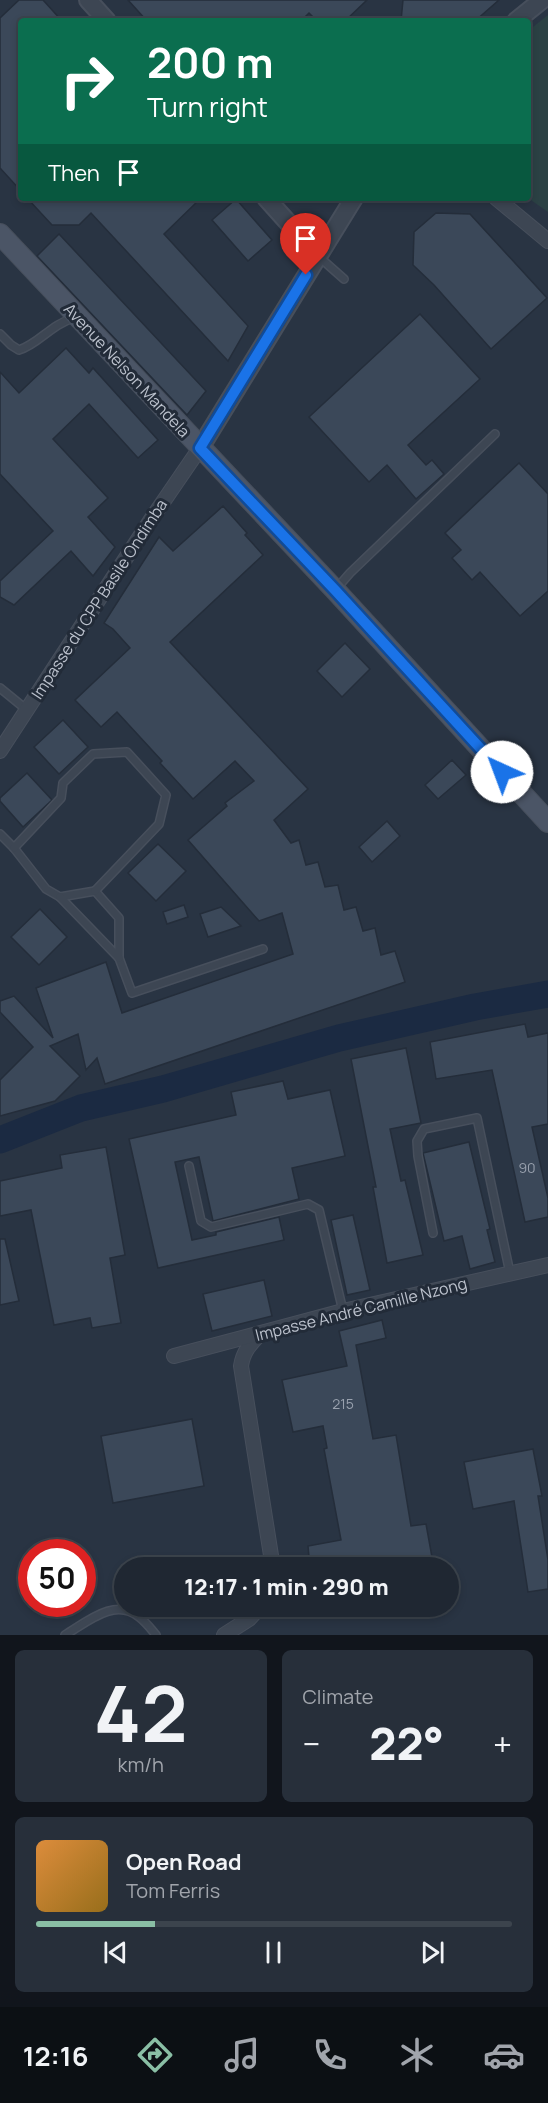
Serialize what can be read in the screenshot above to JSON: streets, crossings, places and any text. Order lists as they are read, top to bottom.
{
  "streets": {
    "main road": ["Avenue Nelson Mandela"],
    "street": ["Impasse du CPP Basile Ondimba", "Impasse André Camille Nzong"]
  },
  "crossings": [
    ["Avenue Nelson Mandela", "Impasse du CPP Basile Ondimba"]
  ],
  "house_numbers": ["90", "215"],
  "page": {
    "turn": ["200 m", "Turn right"],
    "then": "Then",
    "limit": "50",
    "trip": "12:17 · 1 min · 290 m",
    "tile": [
      ["42", "km/h"],
      "Climate"
    ],
    "heat": ["−", "22°", "+"],
    "song": ["Open Road", "Tom Ferris"],
    "tabs": "12:16"
  }
}
